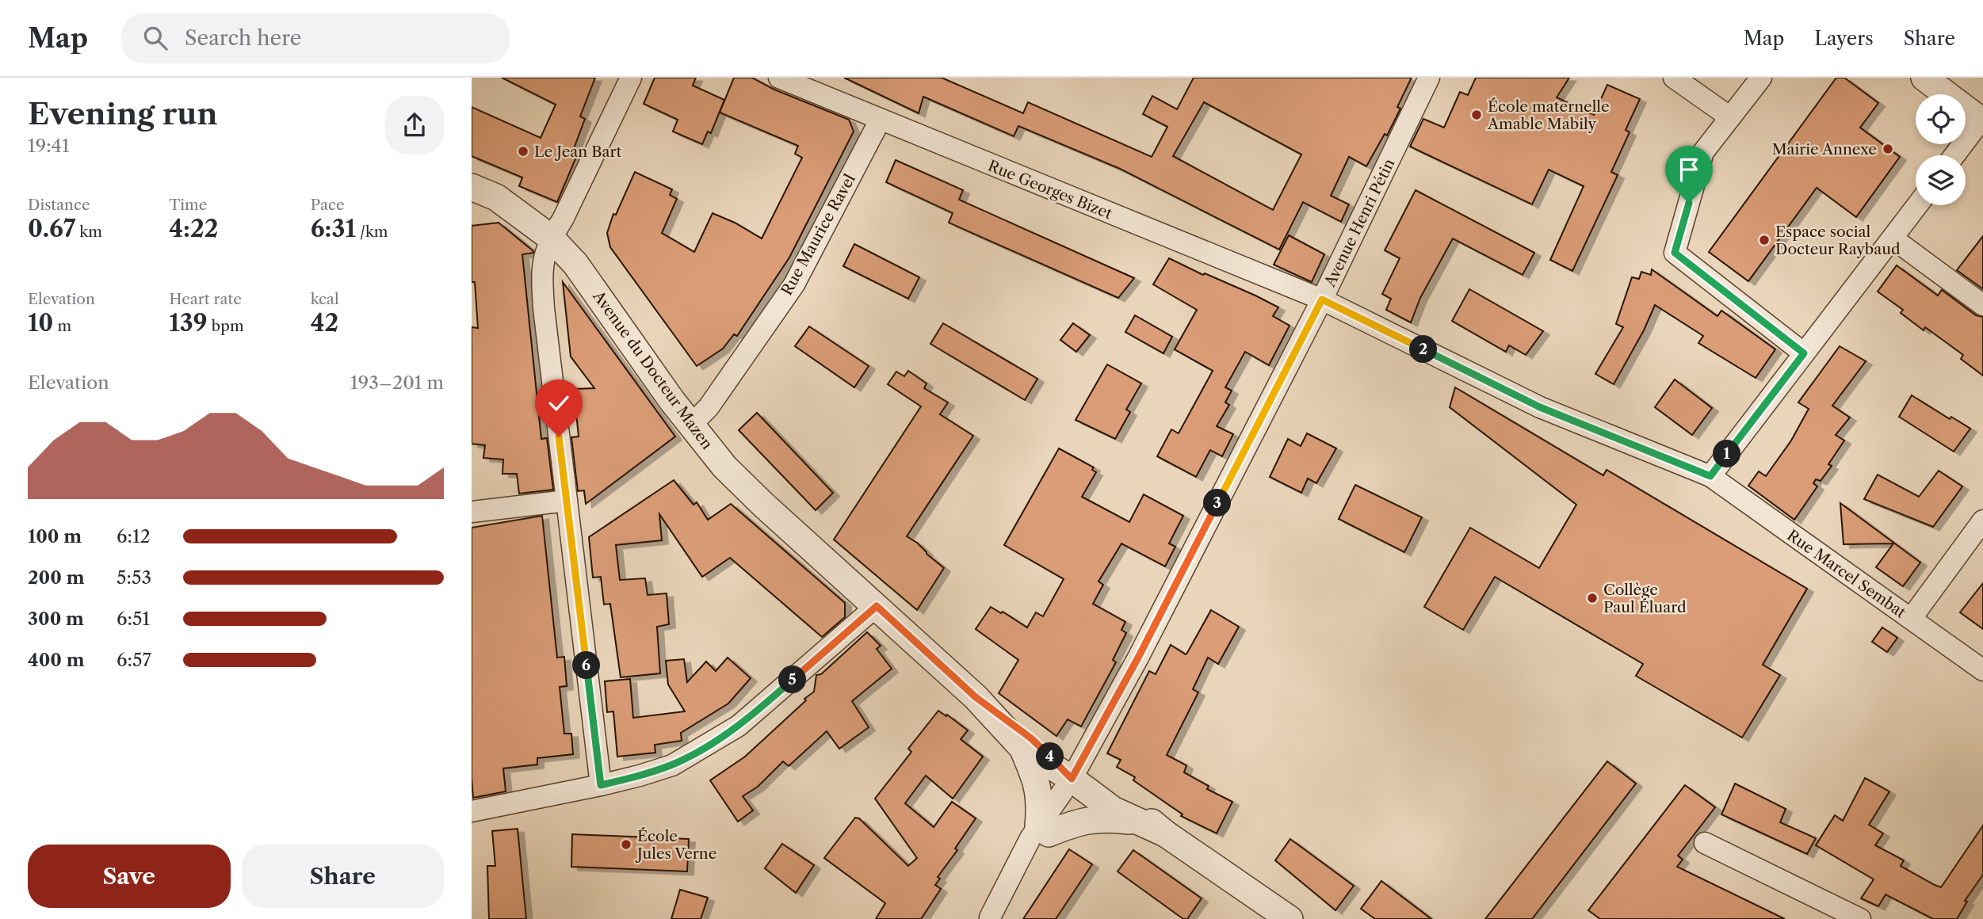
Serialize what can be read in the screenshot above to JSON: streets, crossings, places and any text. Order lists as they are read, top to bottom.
{
  "streets": {
    "street": [
      "Rue Georges Bizet",
      "Avenue Henri Pétin",
      "Rue Maurice Ravel",
      "Avenue du Docteur Mazen",
      "Rue Marcel Sembat"
    ]
  },
  "crossings": [
    ["Rue Georges Bizet", "Avenue Henri Pétin"],
    ["Rue Georges Bizet", "Rue Maurice Ravel"],
    ["Rue Georges Bizet", "Rue Marcel Sembat"],
    ["Avenue Henri Pétin", "Avenue du Docteur Mazen"],
    ["Rue Maurice Ravel", "Avenue du Docteur Mazen"]
  ],
  "places": [
    "École maternelle Amable Mabily",
    "Mairie Annexe",
    "Le Jean Bart",
    "Espace social Docteur Raybaud",
    "Collège Paul Éluard",
    "École Jules Verne"
  ],
  "page": {
    "header": "Map",
    "search": "Search here",
    "nav": ["Map", "Layers", "Share"],
    "heading": ["Evening run", "19:41"],
    "stats": [
      ["Distance", "0.67 km"],
      ["Time", "4:22"],
      ["Pace", "6:31 /km"],
      ["Elevation", "10 m"],
      ["Heart rate", "139 bpm"],
      ["kcal", "42"]
    ],
    "pins": [
      "2",
      "1",
      "3",
      "6",
      "5",
      "4"
    ],
    "chart": ["Elevation", "193–201 m"],
    "list": [
      {
        "name": "100 m",
        "note": "6:12"
      },
      {
        "name": "200 m",
        "note": "5:53"
      },
      {
        "name": "300 m",
        "note": "6:51"
      },
      {
        "name": "400 m",
        "note": "6:57"
      }
    ],
    "buttons": ["Save", "Share"]
  }
}
